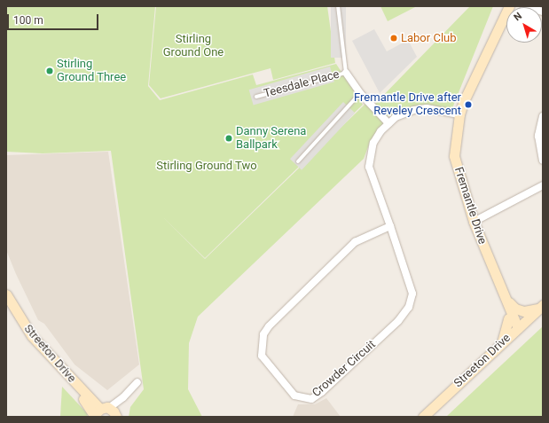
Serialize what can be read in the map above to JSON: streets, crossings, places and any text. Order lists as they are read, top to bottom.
{
  "streets": {
    "main road": ["Fremantle Drive", "Streeton Drive"],
    "street": ["Teesdale Place", "Crowder Circuit"]
  },
  "crossings": [
    ["Teesdale Place", "Crowder Circuit"],
    ["Fremantle Drive", "Streeton Drive"],
    ["Fremantle Drive", "Crowder Circuit"]
  ],
  "parks": ["Stirling Ground One", "Stirling Ground Two"],
  "places": [
    "Labor Club",
    "Stirling Ground Three",
    "Fremantle Drive after Reveley Crescent",
    "Danny Serena Ballpark"
  ],
  "scale_bar": "100 m",
  "north": "top left"
}
